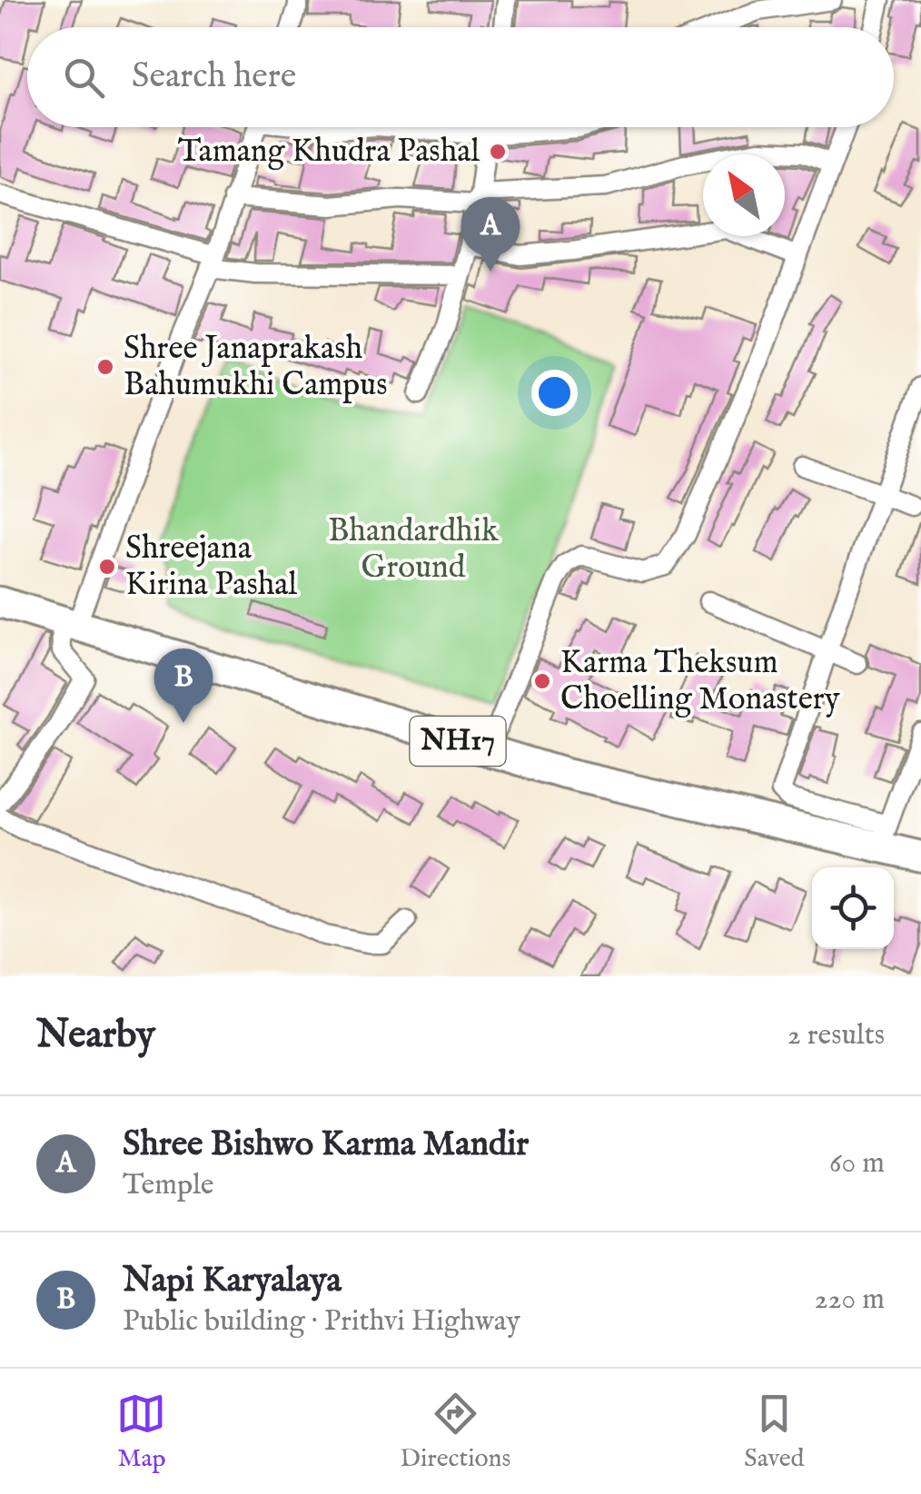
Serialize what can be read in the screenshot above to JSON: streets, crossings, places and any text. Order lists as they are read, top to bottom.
{
  "streets": {
    "highway": ["NH17"]
  },
  "parks": ["Bhandardhik Ground"],
  "places": [
    "Tamang Khudra Pashal",
    "Shree Janaprakash Bahumukhi Campus",
    "Shreejana Kirina Pashal",
    "Karma Theksum Choelling Monastery"
  ],
  "north": "top left",
  "page": {
    "search": "Search here",
    "pins": ["A", "B"],
    "heading": ["Nearby", "2 results"],
    "list": [
      {
        "mark": "A",
        "name": "Shree Bishwo Karma Mandir",
        "note": "Temple",
        "value": "60 m"
      },
      {
        "mark": "B",
        "name": "Napi Karyalaya",
        "note": "Public building · Prithvi Highway",
        "value": "220 m"
      }
    ],
    "nav": ["Map", "Directions", "Saved"]
  }
}
